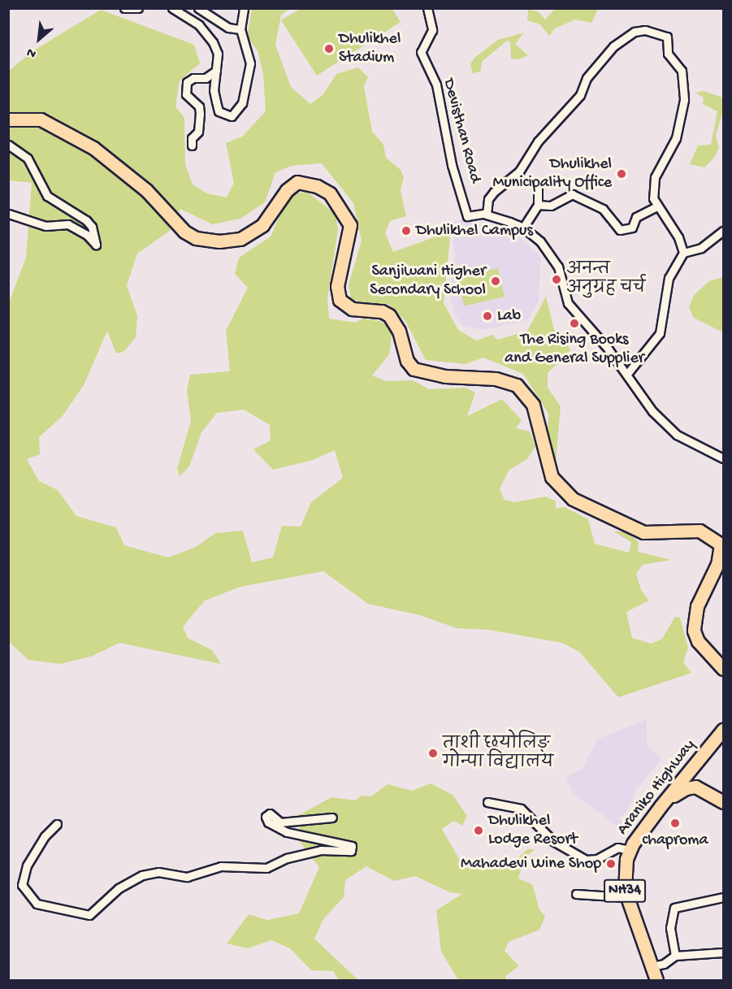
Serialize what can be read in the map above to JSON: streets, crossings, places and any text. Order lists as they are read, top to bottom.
{
  "streets": {
    "highway": ["Araniko Highway", "NH34"],
    "street": ["Devisthan Road"]
  },
  "places": [
    "Dhulikhel Stadium",
    "Dhulikhel Municipality Office",
    "Dhulikhel Campus",
    "अनन्त अनुग्रह चर्च",
    "Sanjiwani Higher Secondary School",
    "Lab",
    "The Rising Books and General Supplier",
    "ताशी छ्‍योलिङ् गोन्पा विद्यालय",
    "chaproma",
    "Dhulikhel Lodge Resort",
    "Mahadevi Wine Shop"
  ],
  "north": "bottom left"
}
